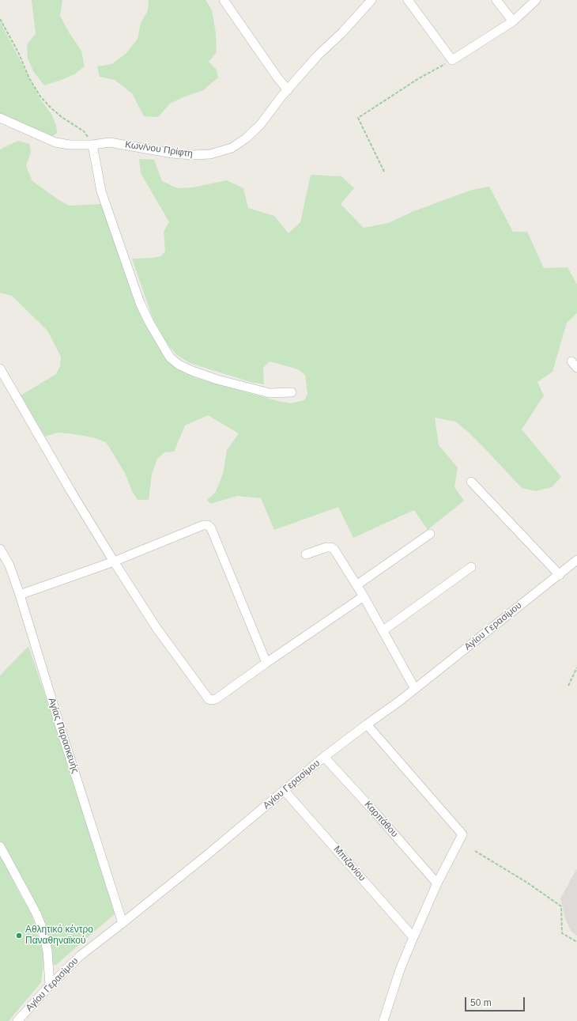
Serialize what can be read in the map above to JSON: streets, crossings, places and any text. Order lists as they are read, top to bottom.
{
  "streets": {
    "street": [
      "Κων/νου Πρίφτη",
      "Αγίου Γερασίμου",
      "Αγίας Παρασκευής",
      "Καρπάθου",
      "Μπιζανίου"
    ]
  },
  "crossings": [
    ["Αγίου Γερασίμου", "Αγίας Παρασκευής"],
    ["Αγίου Γερασίμου", "Καρπάθου"],
    ["Αγίου Γερασίμου", "Μπιζανίου"]
  ],
  "places": ["Αθλητικό κέντρο Παναθηναϊκού"],
  "scale_bar": "50 m"
}
